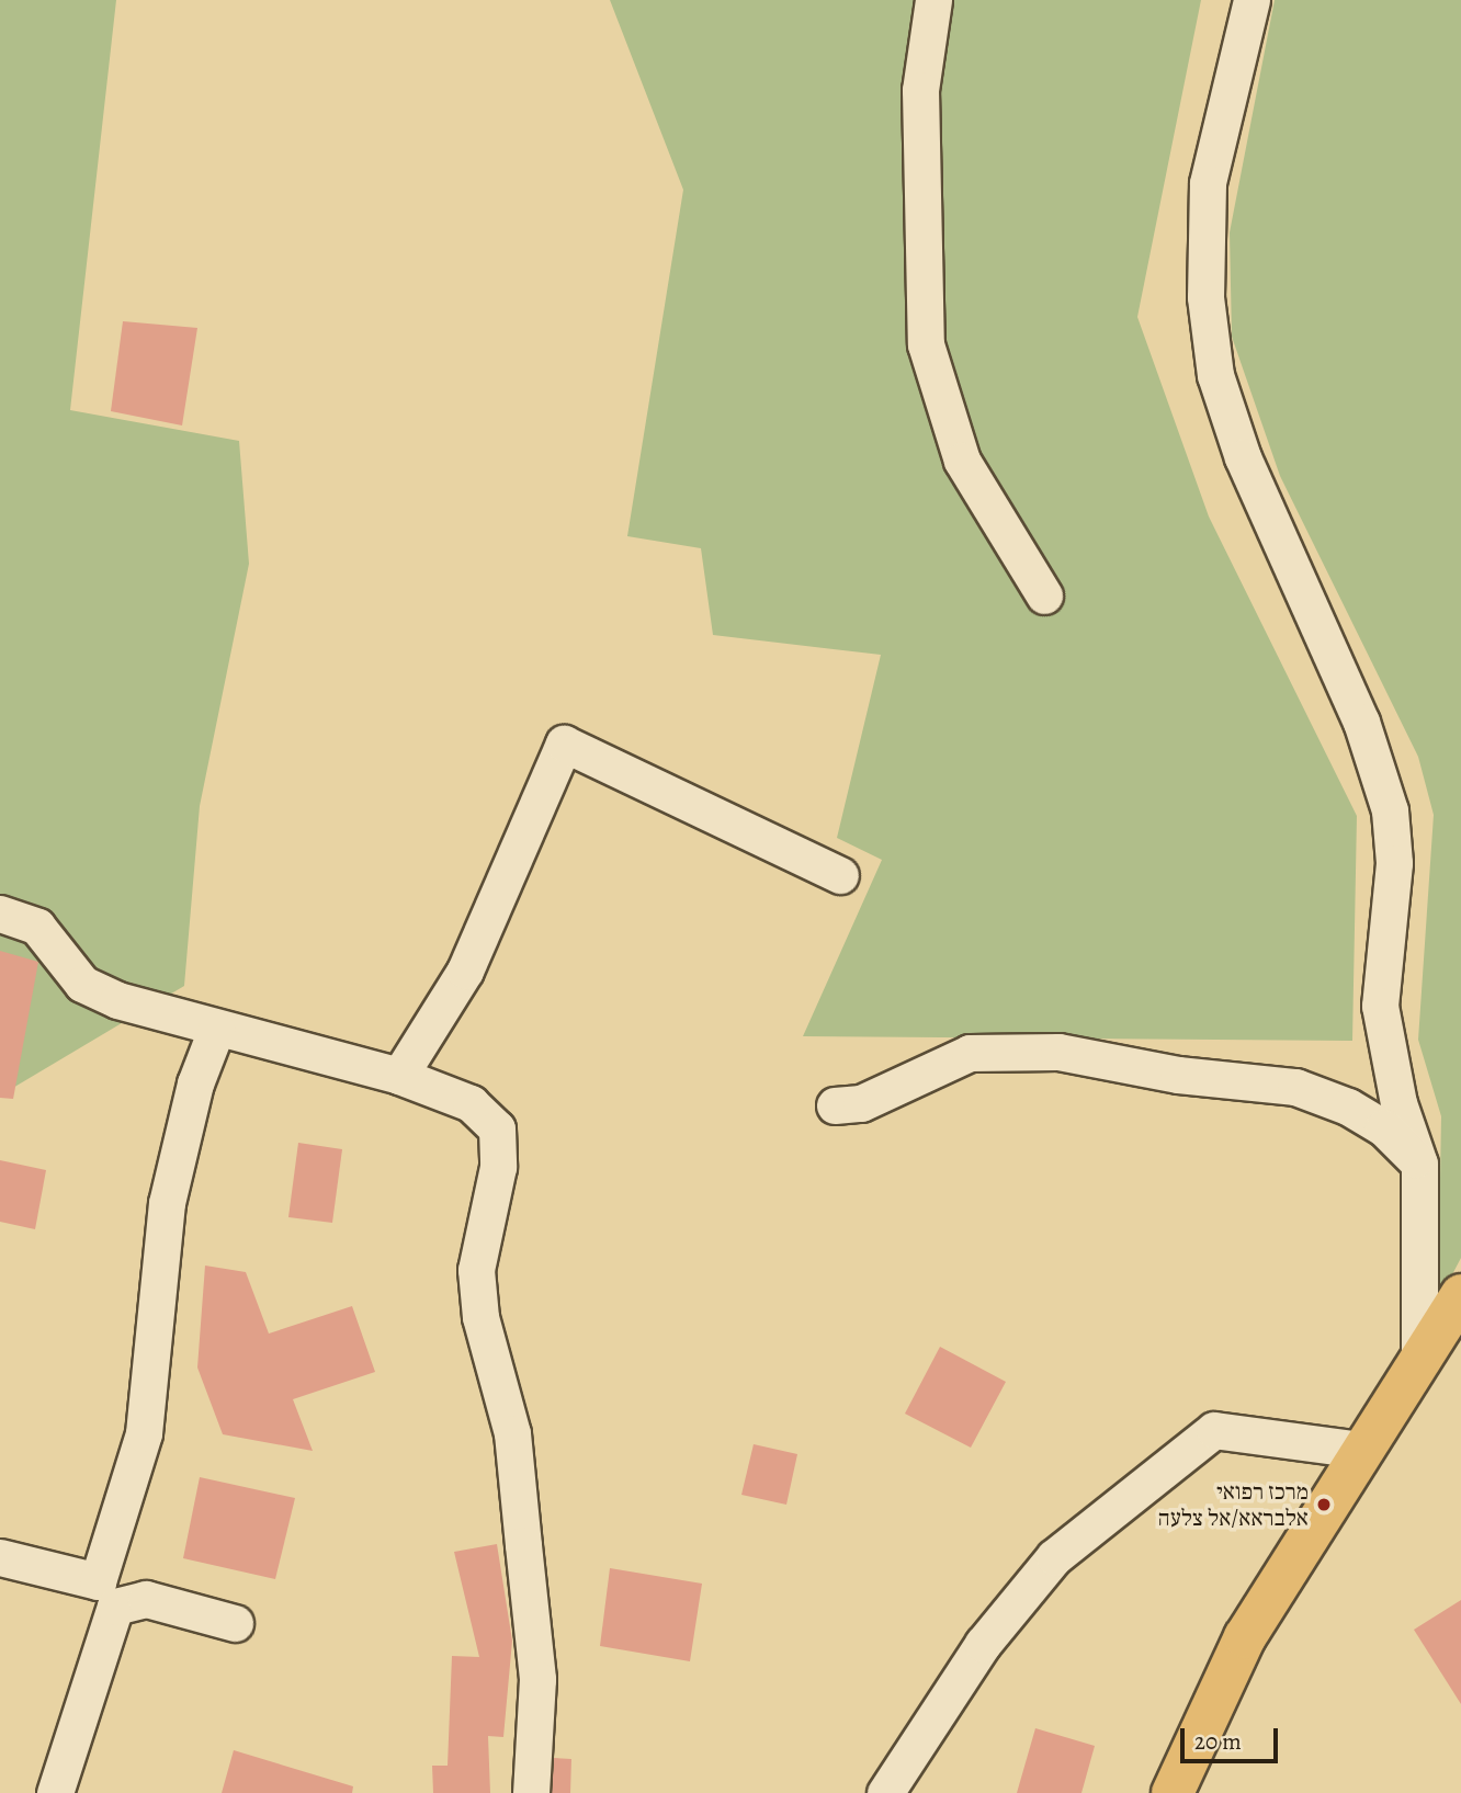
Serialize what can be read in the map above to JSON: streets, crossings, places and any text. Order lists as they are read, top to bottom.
{
  "places": ["מרכז רפואי אלבראא/אל צלעה"],
  "scale_bar": "20 m"
}
